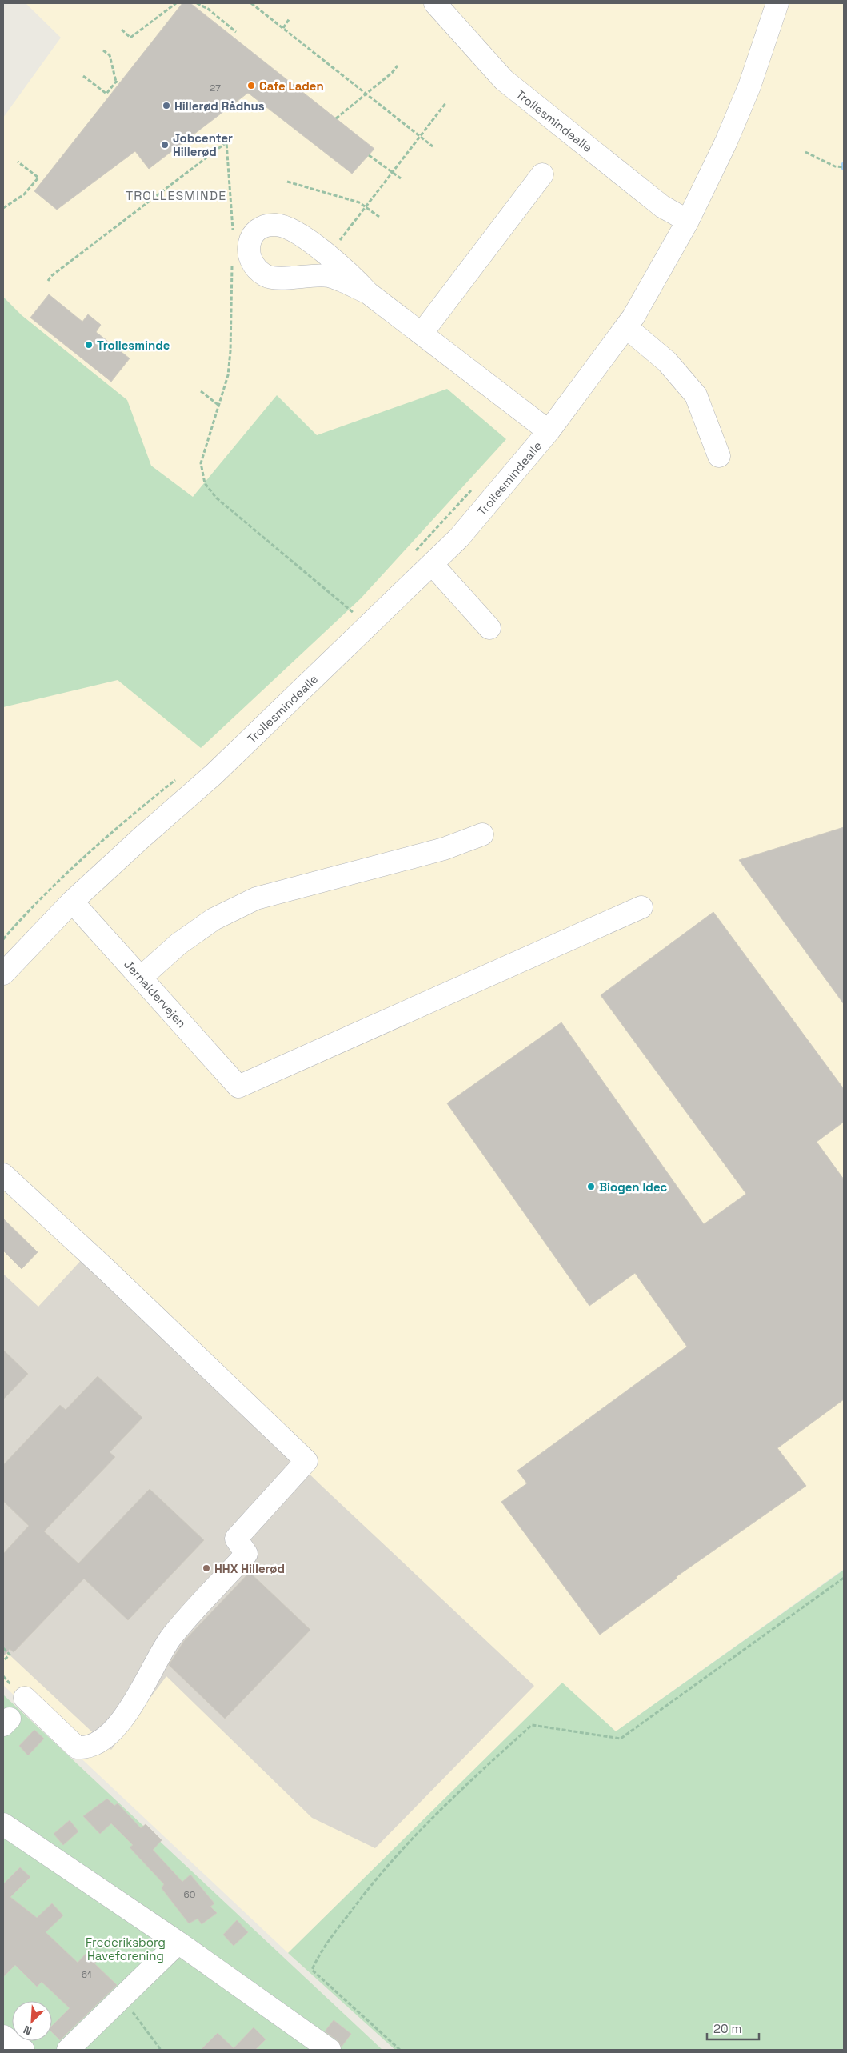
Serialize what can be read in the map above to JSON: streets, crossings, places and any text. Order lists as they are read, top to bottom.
{
  "streets": {
    "street": ["Trollesmindealle", "Jernaldervejen"]
  },
  "crossings": [
    ["Trollesmindealle", "Jernaldervejen"]
  ],
  "districts": ["TROLLESMINDE"],
  "parks": ["Frederiksborg Haveforening"],
  "places": [
    "Cafe Laden",
    "Hillerød Rådhus",
    "Jobcenter Hillerød",
    "Trollesminde",
    "Biogen Idec",
    "HHX Hillerød"
  ],
  "house_numbers": ["27", "60", "61"],
  "scale_bar": "20 m",
  "north": "bottom left"
}
